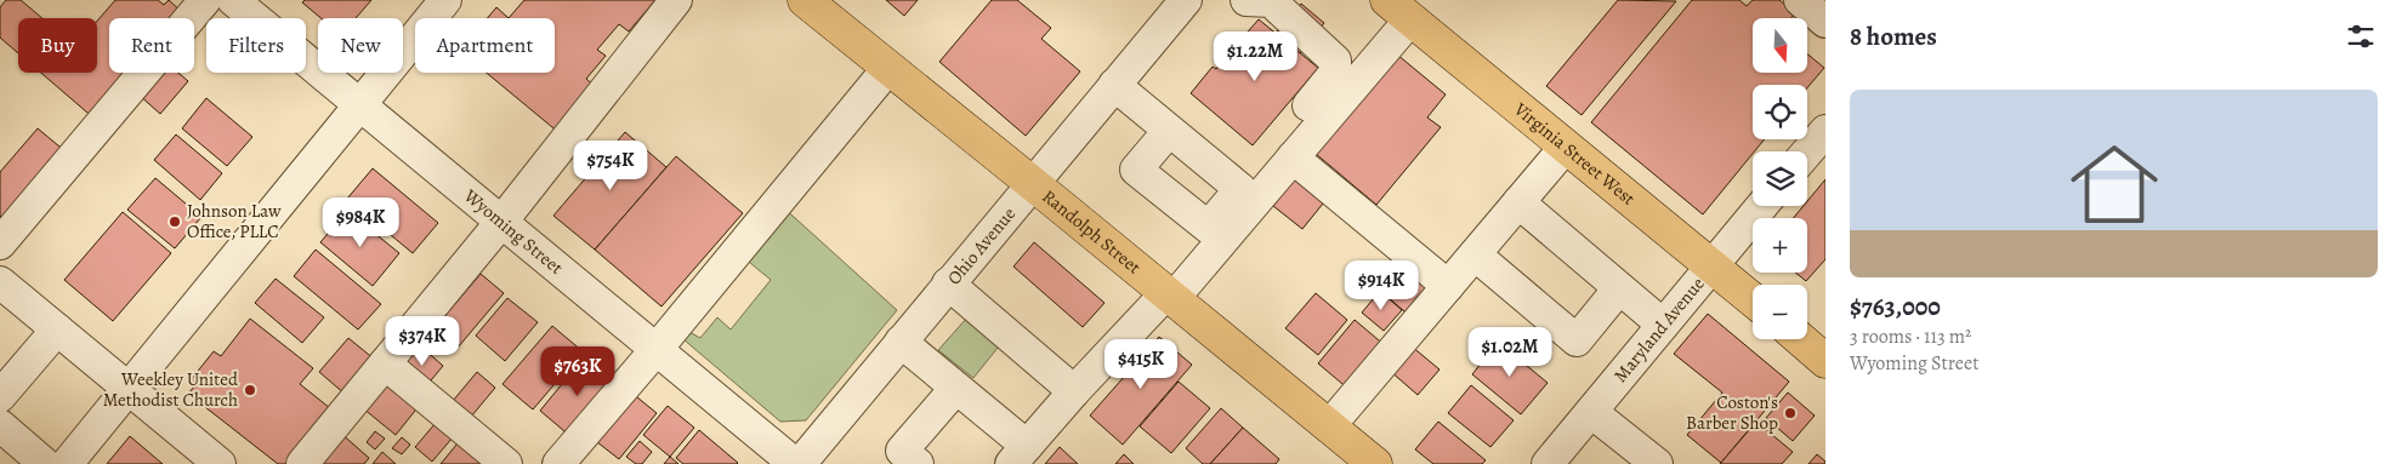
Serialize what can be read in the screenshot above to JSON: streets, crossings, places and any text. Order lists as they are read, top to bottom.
{
  "streets": {
    "main road": ["Virginia Street West", "Randolph Street"],
    "street": ["Wyoming Street", "Ohio Avenue", "Maryland Avenue"]
  },
  "crossings": [
    ["Virginia Street West", "Maryland Avenue"],
    ["Randolph Street", "Ohio Avenue"]
  ],
  "places": ["Johnson Law Office, PLLC", "Weekley United Methodist Church", "Coston's Barber Shop"],
  "north": "bottom",
  "page": {
    "heading": "8 homes",
    "map_buttons": ["+", "−"],
    "chip": [
      "Buy",
      "Rent",
      "Filters",
      "New",
      "Apartment"
    ],
    "price": [
      "$1.22M",
      "$754K",
      "$984K",
      "$914K",
      "$374K",
      "$1.02M",
      "$415K",
      "$763K"
    ],
    "list": [
      {
        "name": "$763,000",
        "note": "3 rooms · 113 m² · Wyoming Street"
      }
    ]
  }
}
